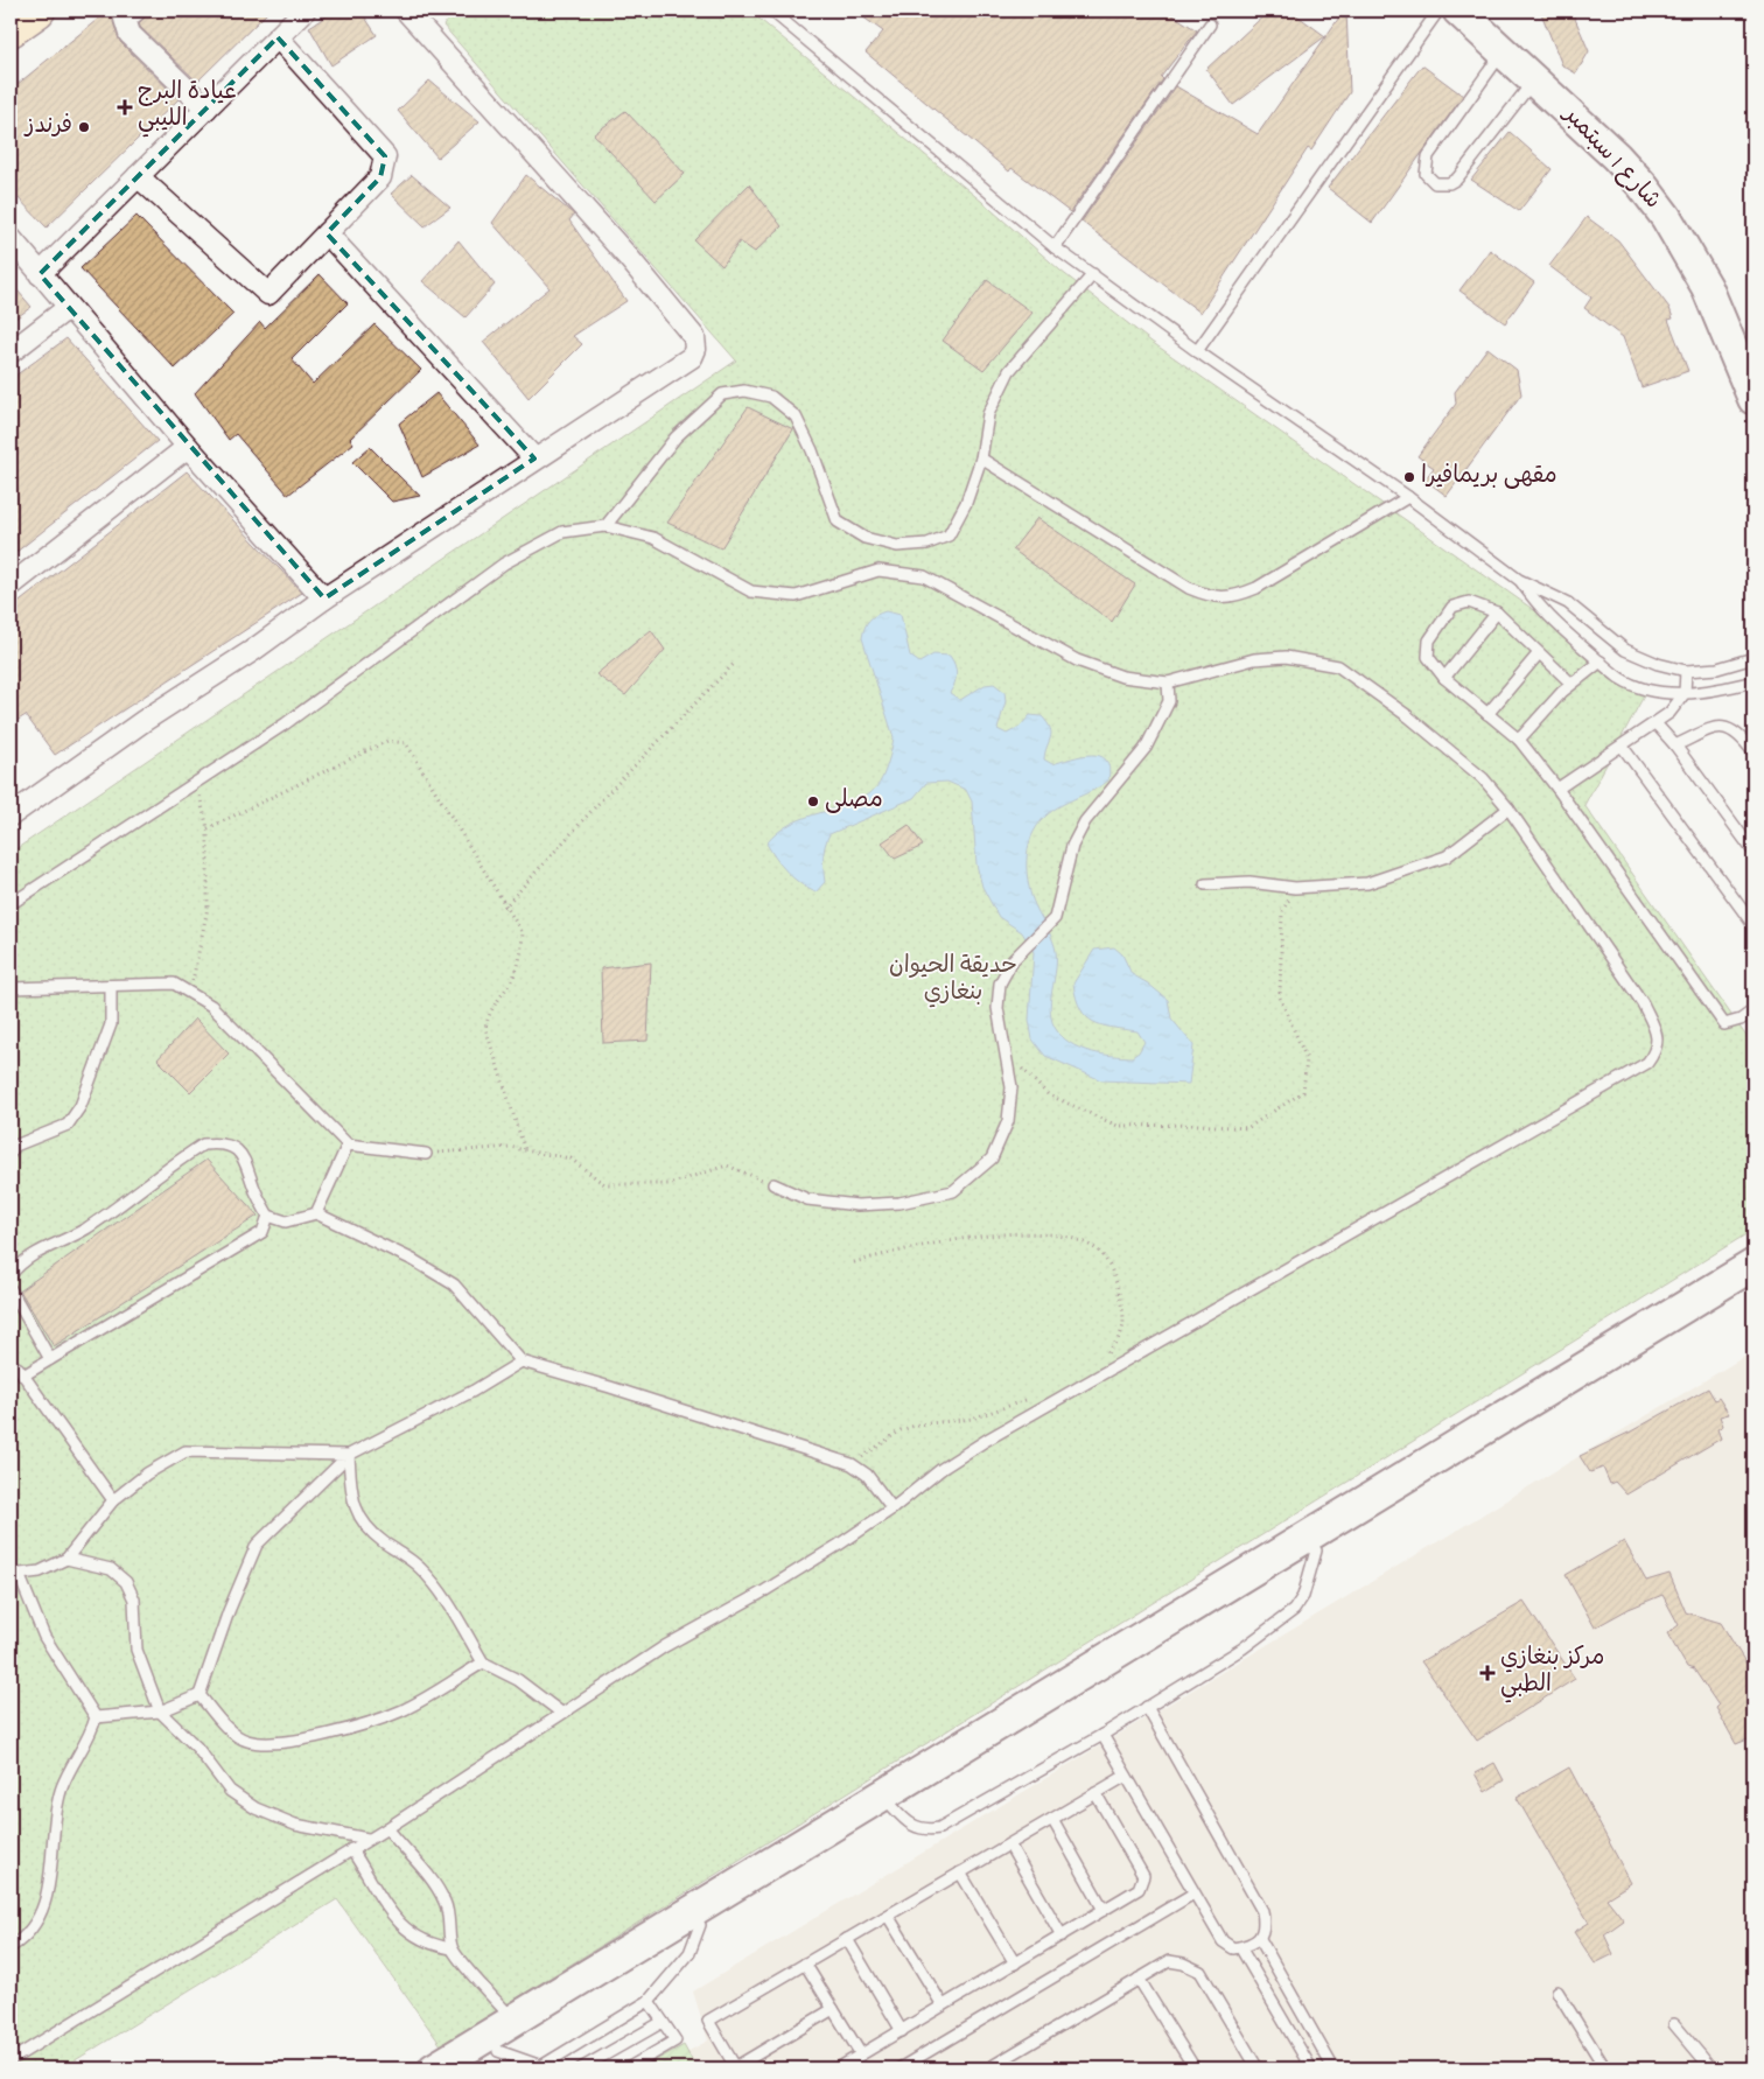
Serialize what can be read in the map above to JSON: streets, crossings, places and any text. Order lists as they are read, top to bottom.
{
  "streets": {
    "main road": ["شارع 1 سبتمبر"]
  },
  "parks": ["حديقة الحيوان بنغازي"],
  "places": {
    "health": ["عيادة البرج الليبي", "مركز بنغازي الطبي"],
    "other": ["فرندز", "مقهى بريمافيرا", "مصلى"]
  }
}
